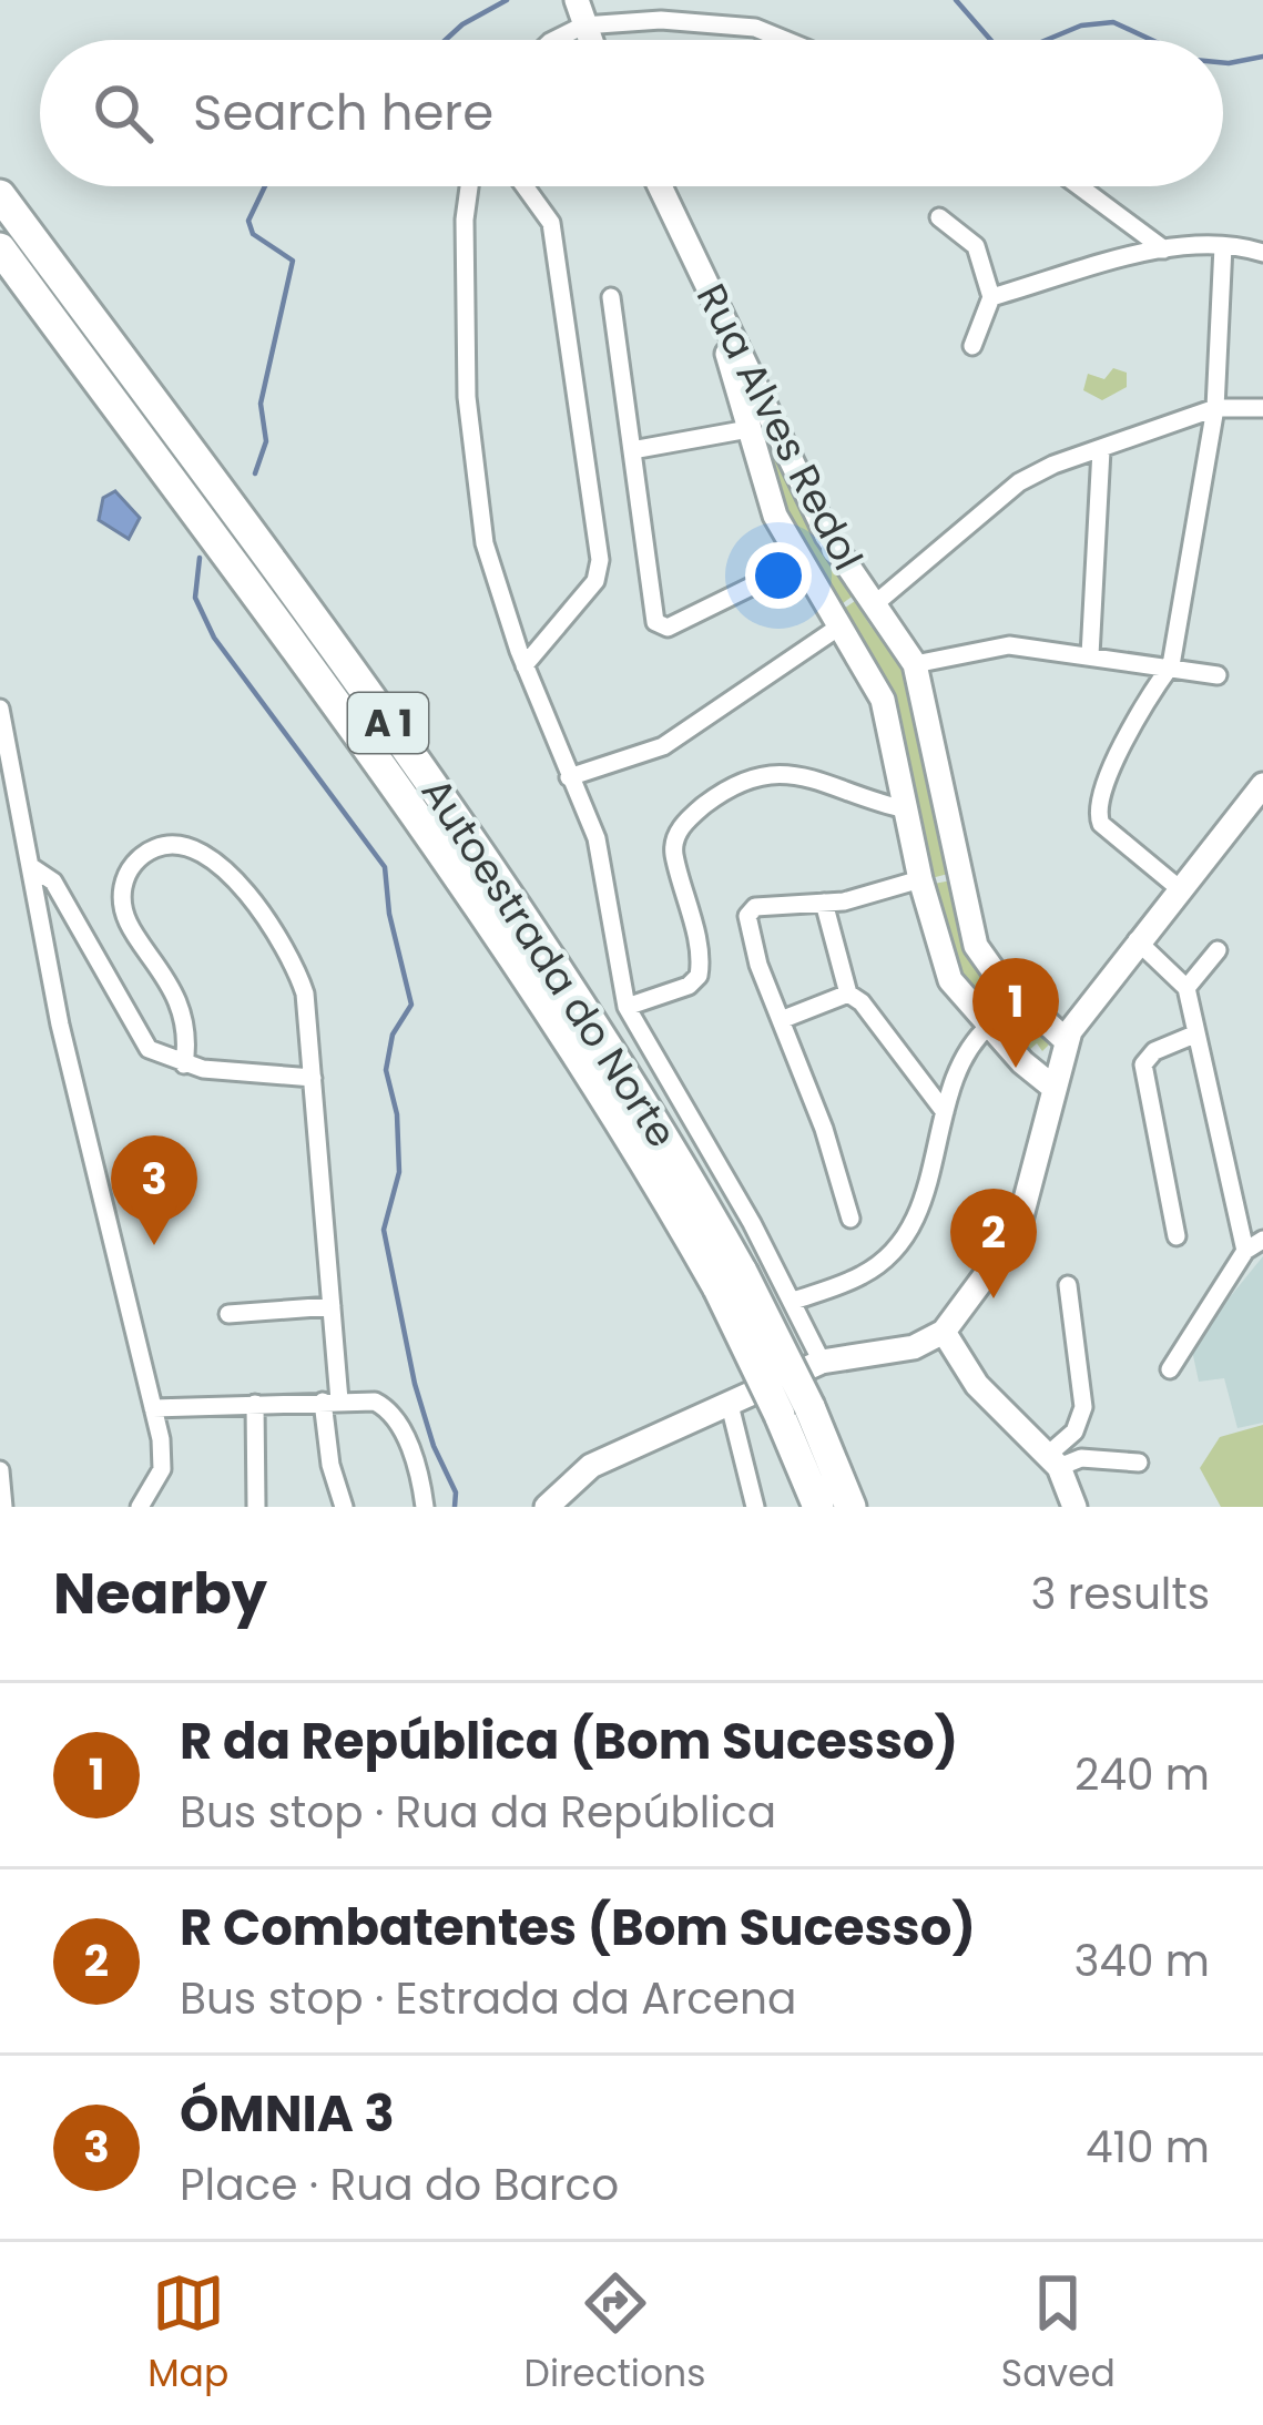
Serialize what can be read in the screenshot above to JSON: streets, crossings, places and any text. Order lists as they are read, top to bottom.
{
  "streets": {
    "highway": ["A 1", "Autoestrada do Norte"],
    "street": ["Rua Alves Redol"]
  },
  "page": {
    "search": "Search here",
    "pins": ["1", "3", "2"],
    "heading": ["Nearby", "3 results"],
    "list": [
      {
        "mark": "1",
        "name": "R da República (Bom Sucesso)",
        "note": "Bus stop · Rua da República",
        "value": "240 m"
      },
      {
        "mark": "2",
        "name": "R Combatentes (Bom Sucesso)",
        "note": "Bus stop · Estrada da Arcena",
        "value": "340 m"
      },
      {
        "mark": "3",
        "name": "ÓMNIA 3",
        "note": "Place · Rua do Barco",
        "value": "410 m"
      }
    ],
    "nav": ["Map", "Directions", "Saved"]
  }
}
